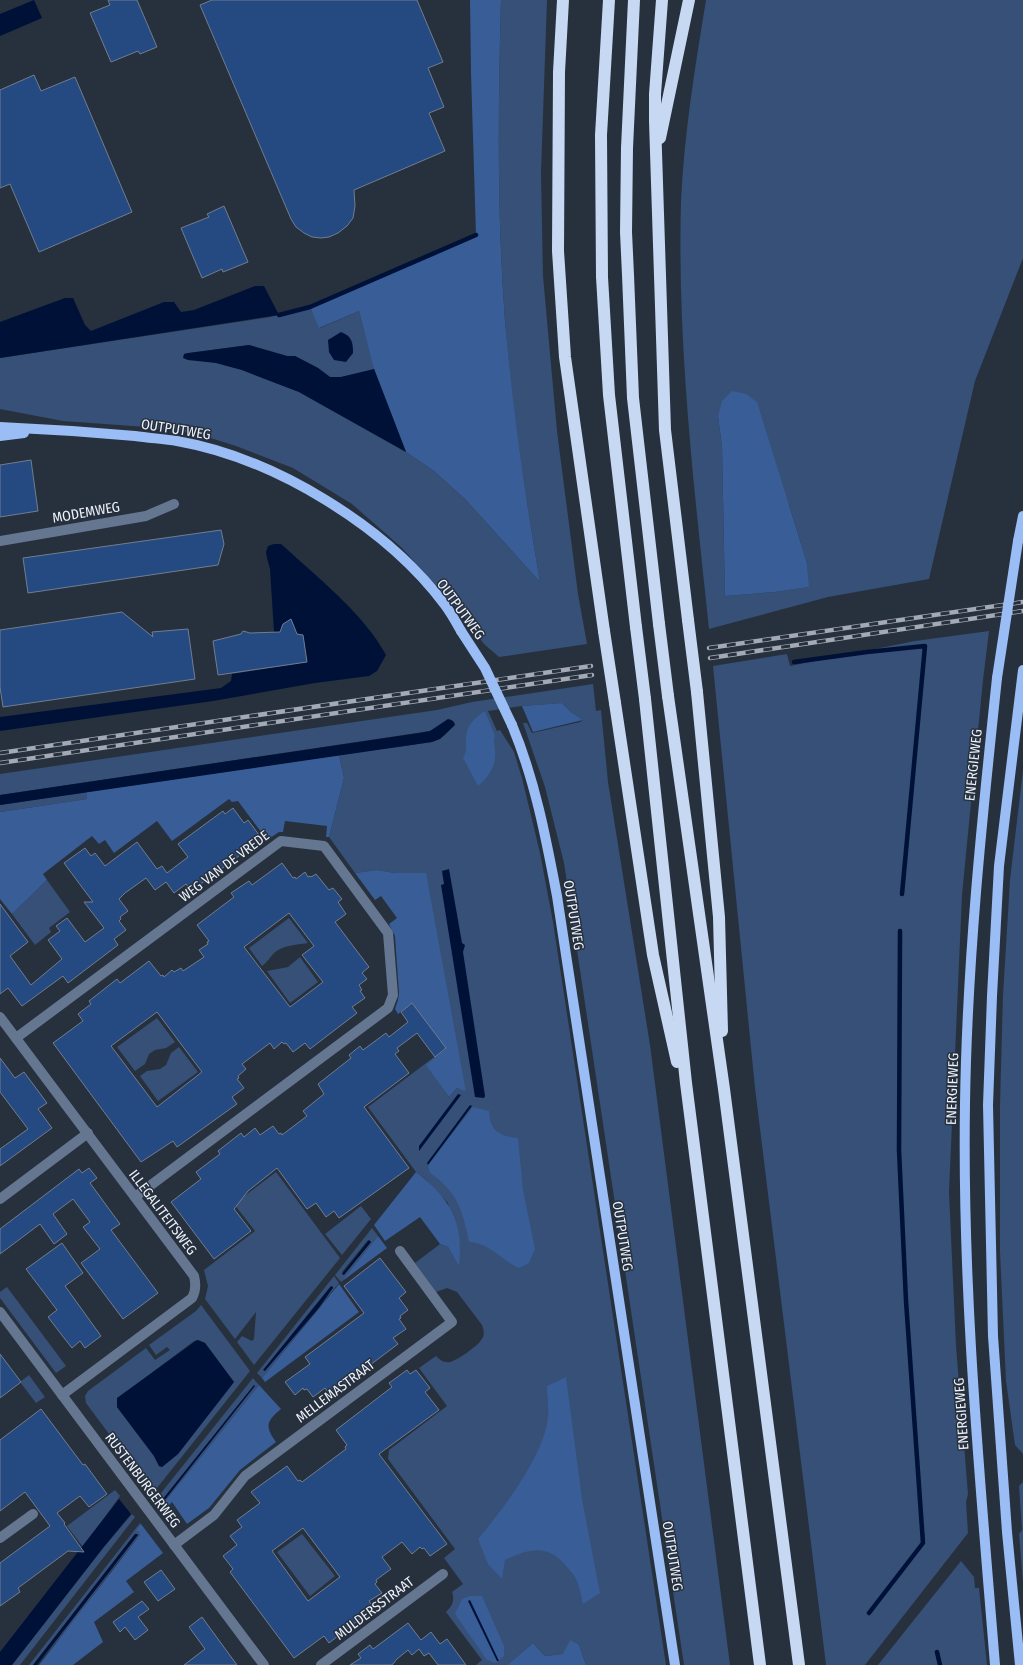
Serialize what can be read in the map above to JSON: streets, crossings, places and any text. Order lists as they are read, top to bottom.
{
  "streets": {
    "main road": ["OUTPUTWEG", "ENERGIEWEG"],
    "street": [
      "MODEMWEG",
      "WEG VAN DE VREDE",
      "ILLEGALITEITSWEG",
      "MELLEMASTRAAT",
      "RUSTENBURGERWEG",
      "MULDERSSTRAAT"
    ]
  },
  "crossings": [
    ["WEG VAN DE VREDE", "ILLEGALITEITSWEG"],
    ["ILLEGALITEITSWEG", "RUSTENBURGERWEG"],
    ["MELLEMASTRAAT", "RUSTENBURGERWEG"]
  ]
}
